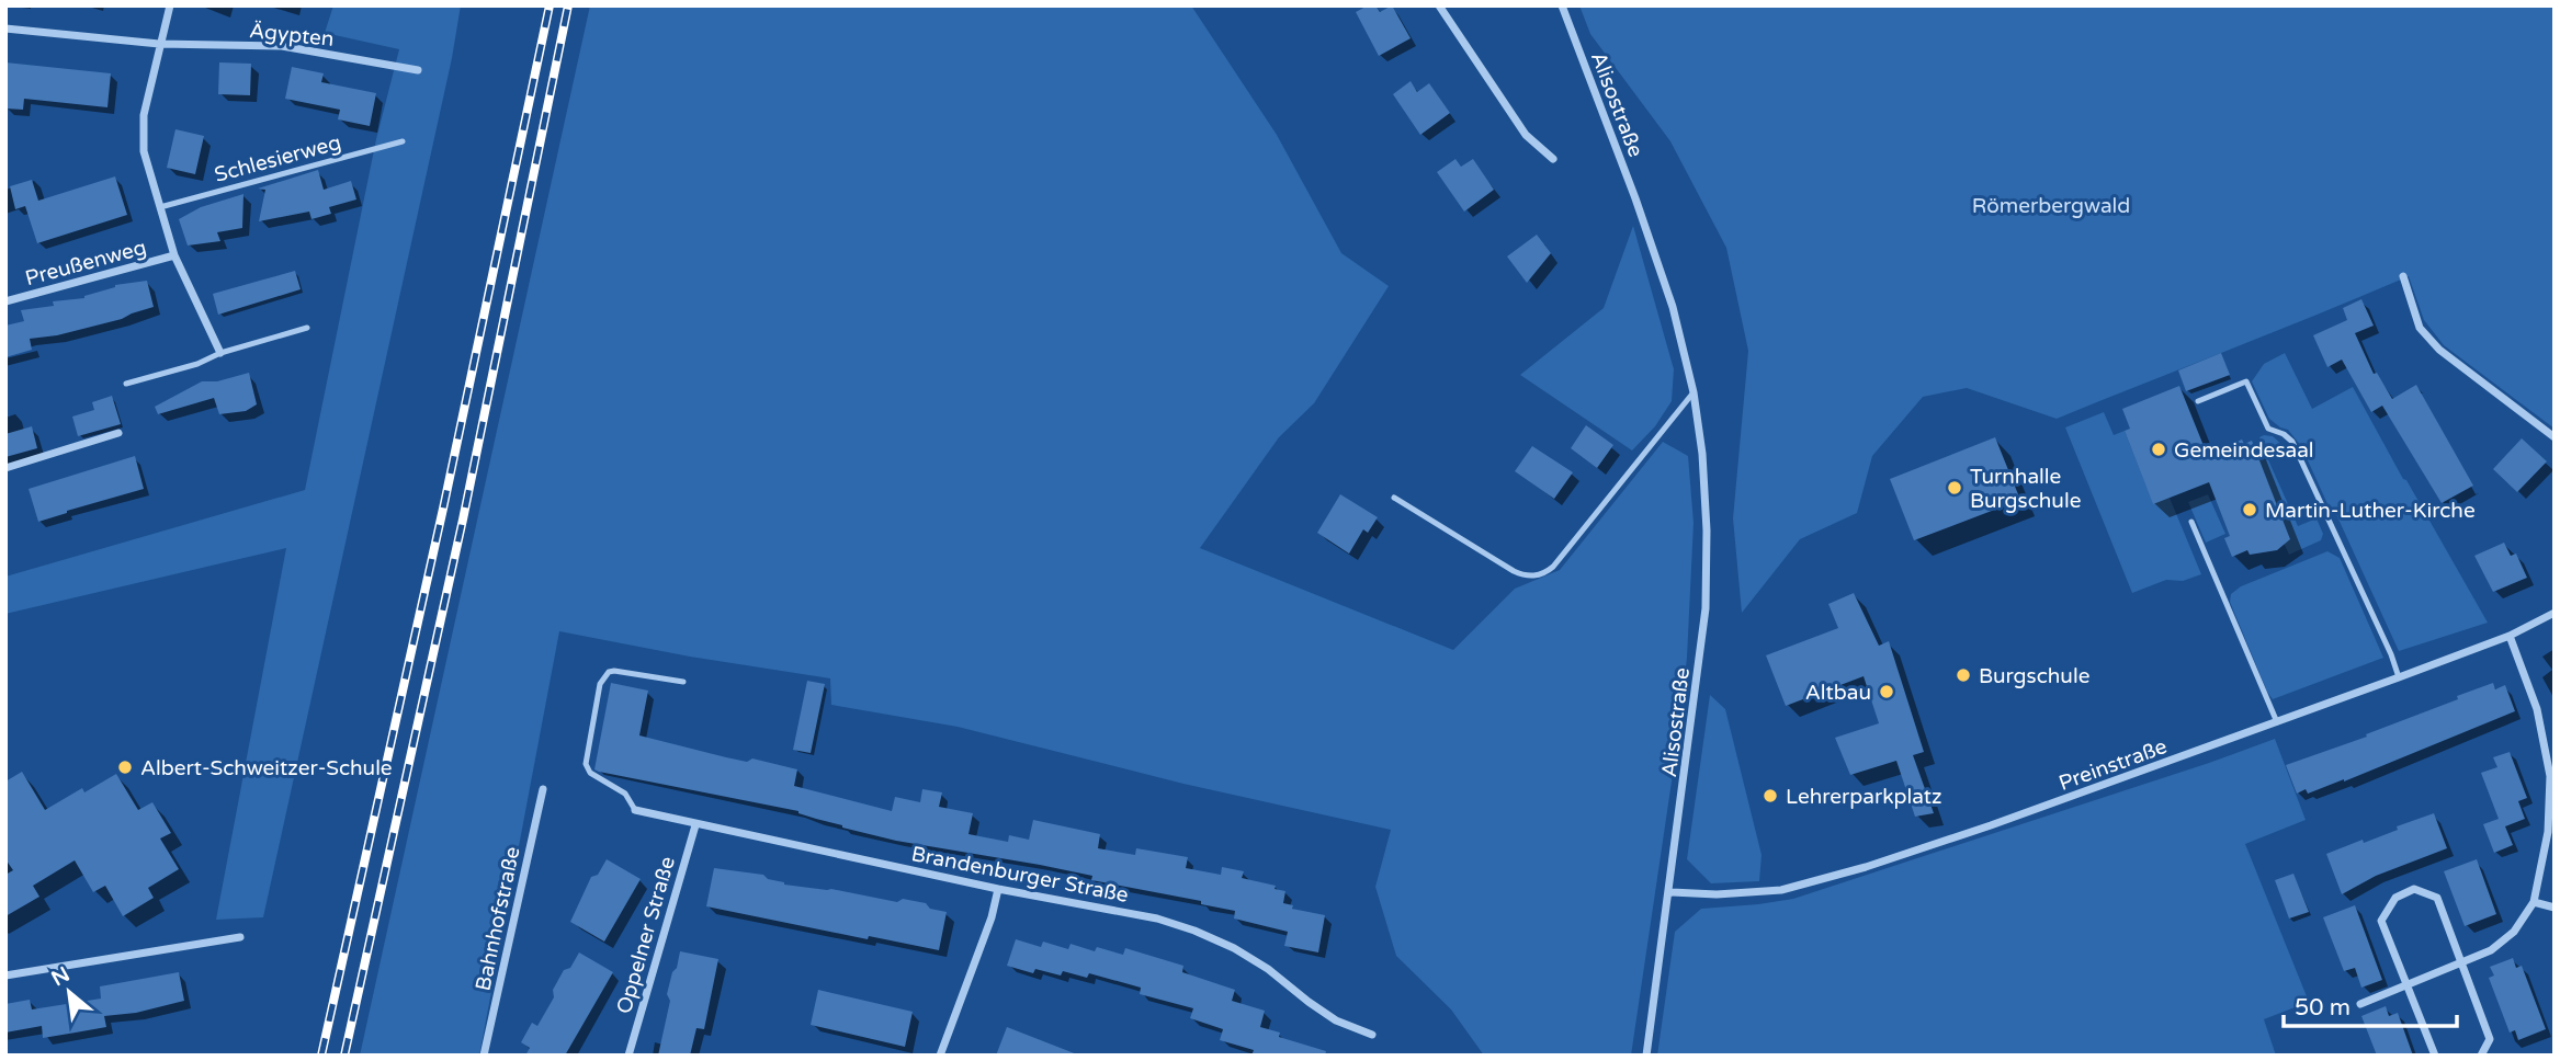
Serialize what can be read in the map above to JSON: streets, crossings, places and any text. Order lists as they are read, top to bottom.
{
  "streets": {
    "street": [
      "Ägypten",
      "Alisostraße",
      "Preußenweg",
      "Preinstraße",
      "Brandenburger Straße",
      "Bahnhofstraße",
      "Oppelner Straße"
    ],
    "lane": ["Schlesierweg"]
  },
  "crossings": [
    ["Alisostraße", "Preinstraße"],
    ["Brandenburger Straße", "Oppelner Straße"]
  ],
  "parks": ["Römerbergwald"],
  "places": [
    "Gemeindesaal",
    "Turnhalle Burgschule",
    "Martin-Luther-Kirche",
    "Burgschule",
    "Altbau",
    "Albert-Schweitzer-Schule",
    "Lehrerparkplatz"
  ],
  "scale_bar": "50 m",
  "north": "top left"
}
